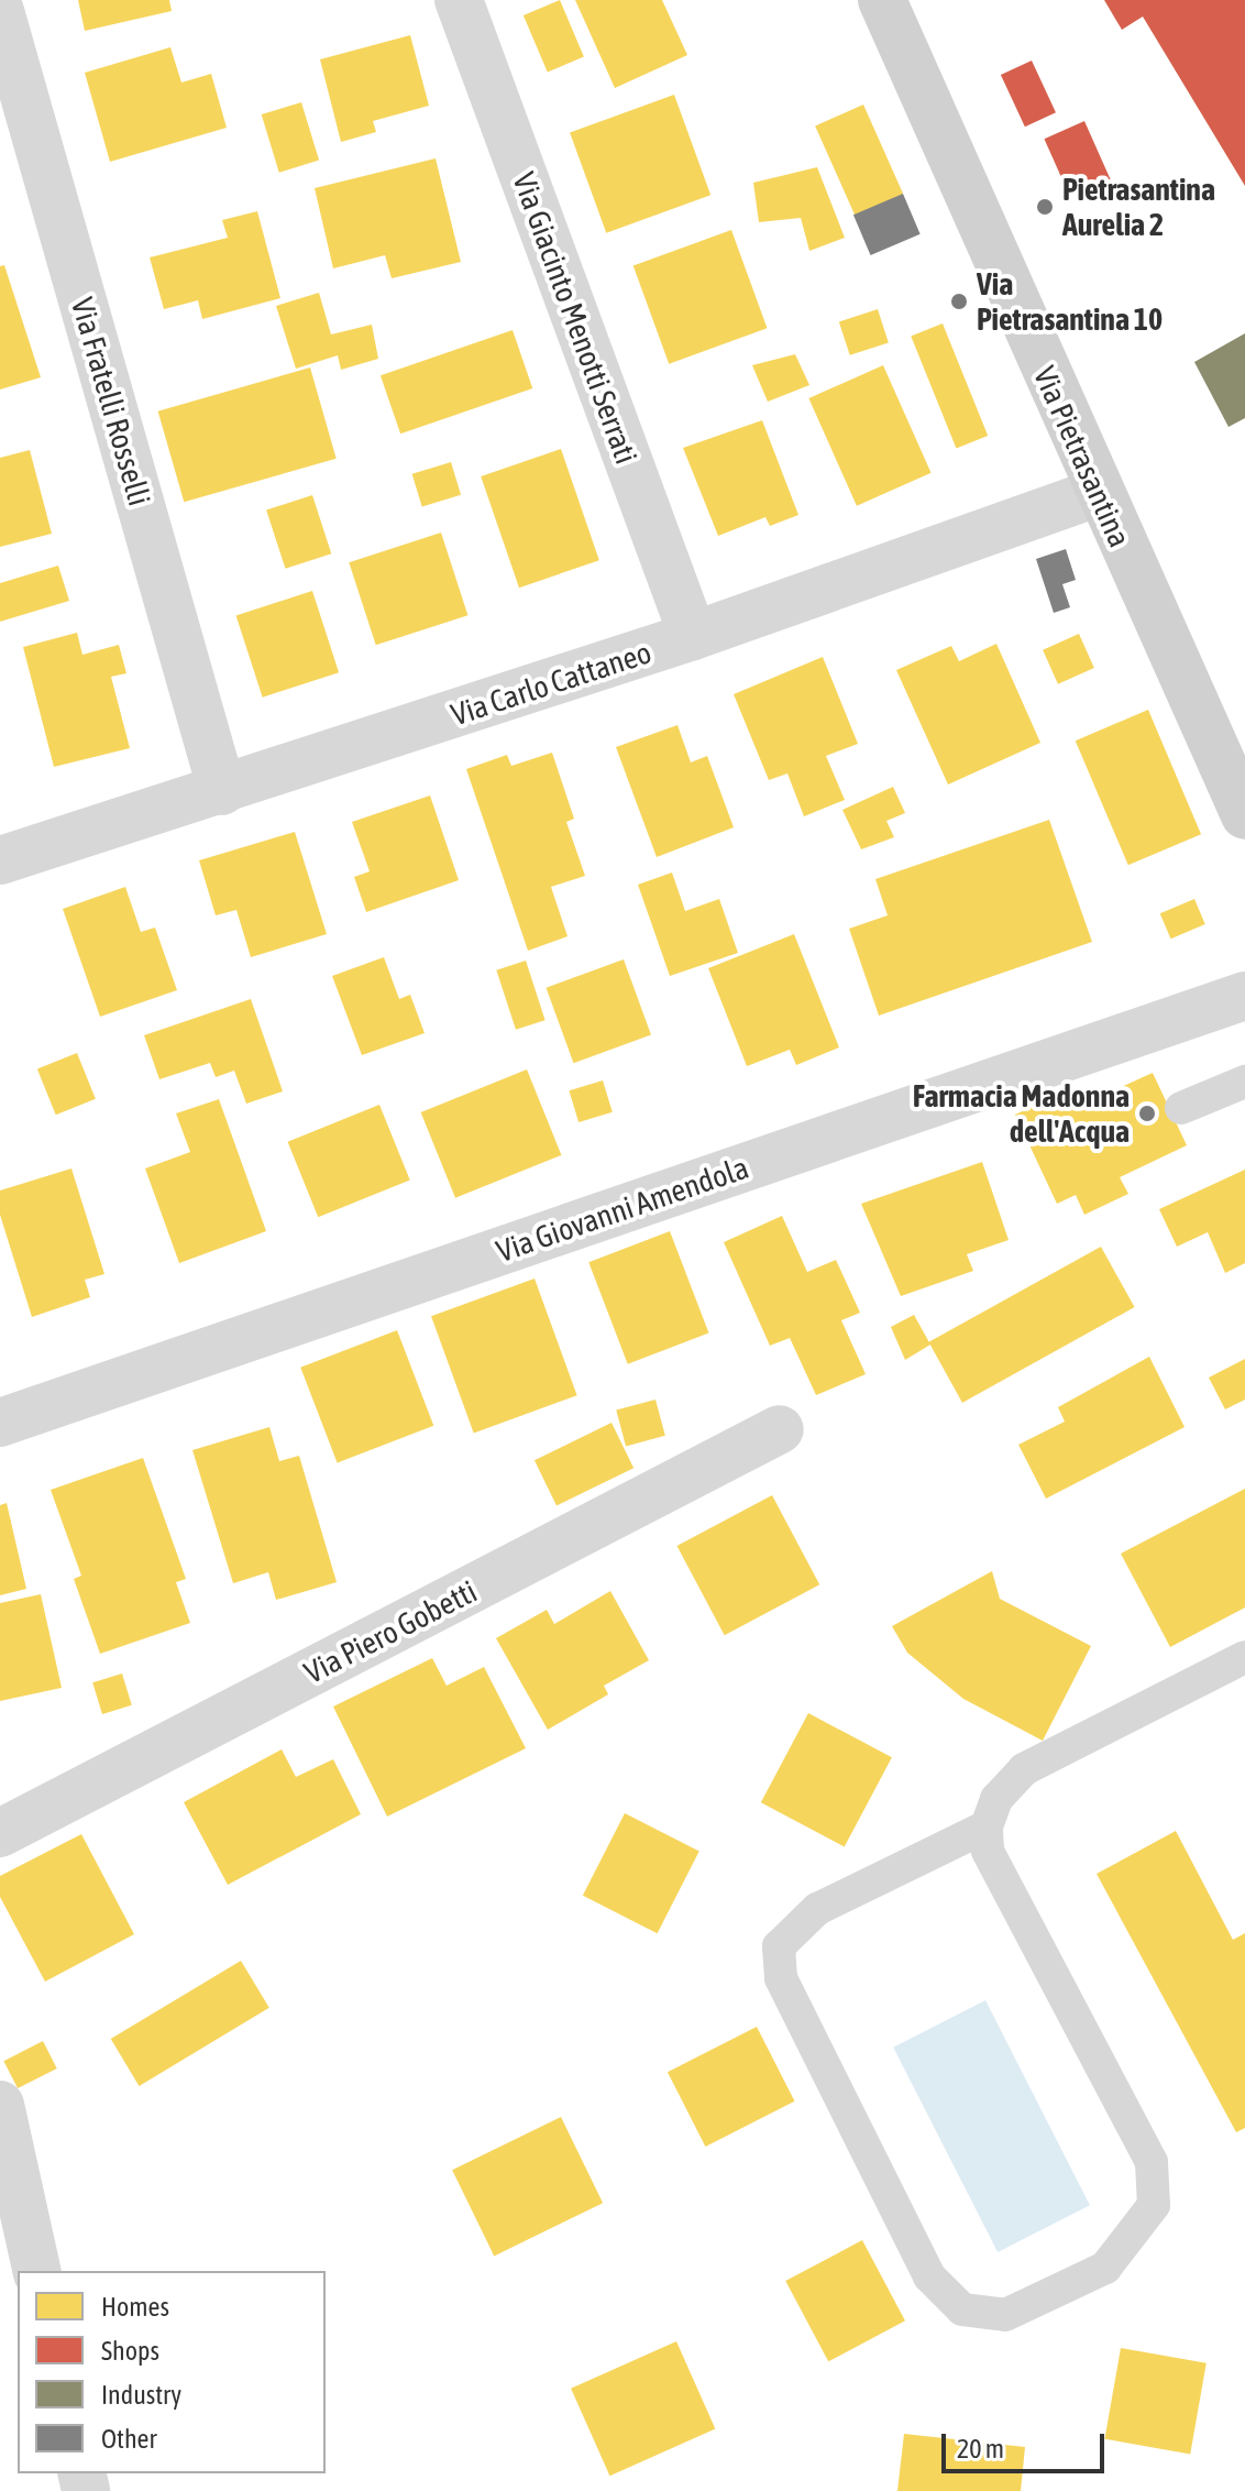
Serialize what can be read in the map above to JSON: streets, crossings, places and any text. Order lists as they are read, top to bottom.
{
  "streets": {
    "street": [
      "Via Giacinto Menotti Serrati",
      "Via Fratelli Rosselli",
      "Via Pietrasantina",
      "Via Carlo Cattaneo",
      "Via Giovanni Amendola",
      "Via Piero Gobetti"
    ]
  },
  "crossings": [
    ["Via Giacinto Menotti Serrati", "Via Carlo Cattaneo"],
    ["Via Fratelli Rosselli", "Via Carlo Cattaneo"],
    ["Via Pietrasantina", "Via Carlo Cattaneo"]
  ],
  "places": ["Pietrasantina Aurelia 2", "Via Pietrasantina 10", "Farmacia Madonna dell'Acqua"],
  "legend": [
    "Homes",
    "Shops",
    "Industry",
    "Other"
  ],
  "scale_bar": "20 m"
}
